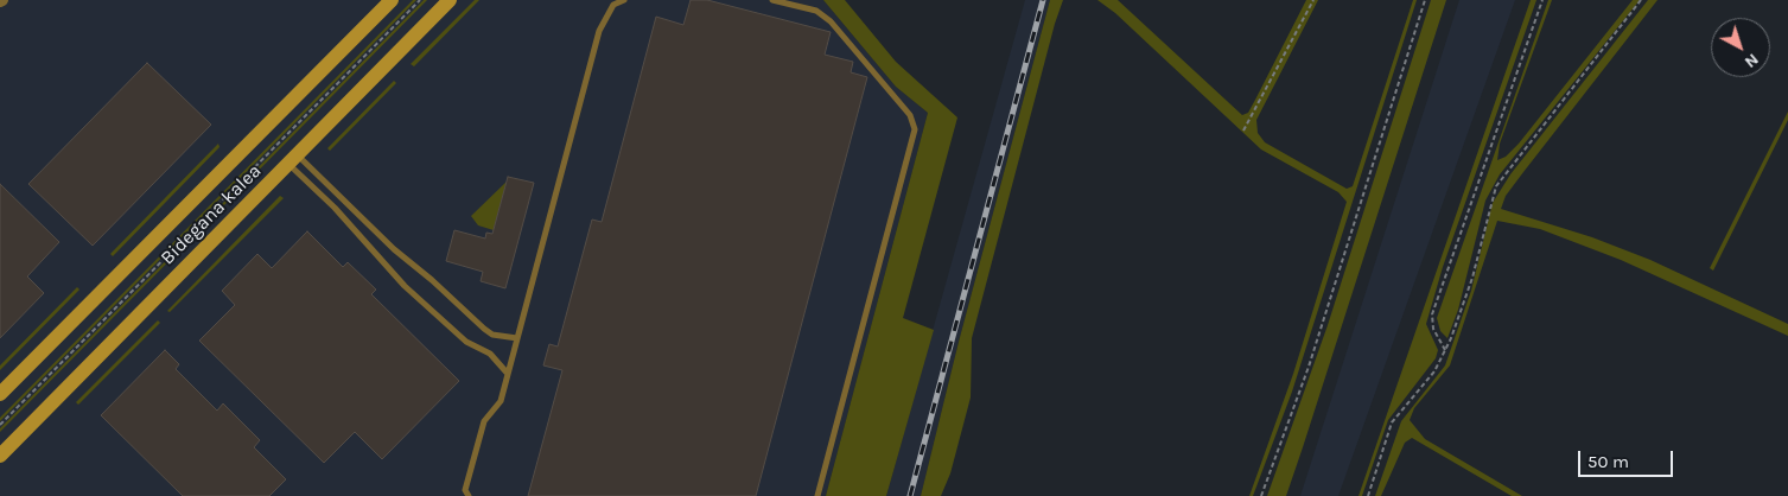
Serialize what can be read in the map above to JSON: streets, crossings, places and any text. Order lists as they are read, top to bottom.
{
  "streets": {
    "street": ["Bidegana kalea"]
  },
  "scale_bar": "50 m",
  "north": "bottom right"
}
